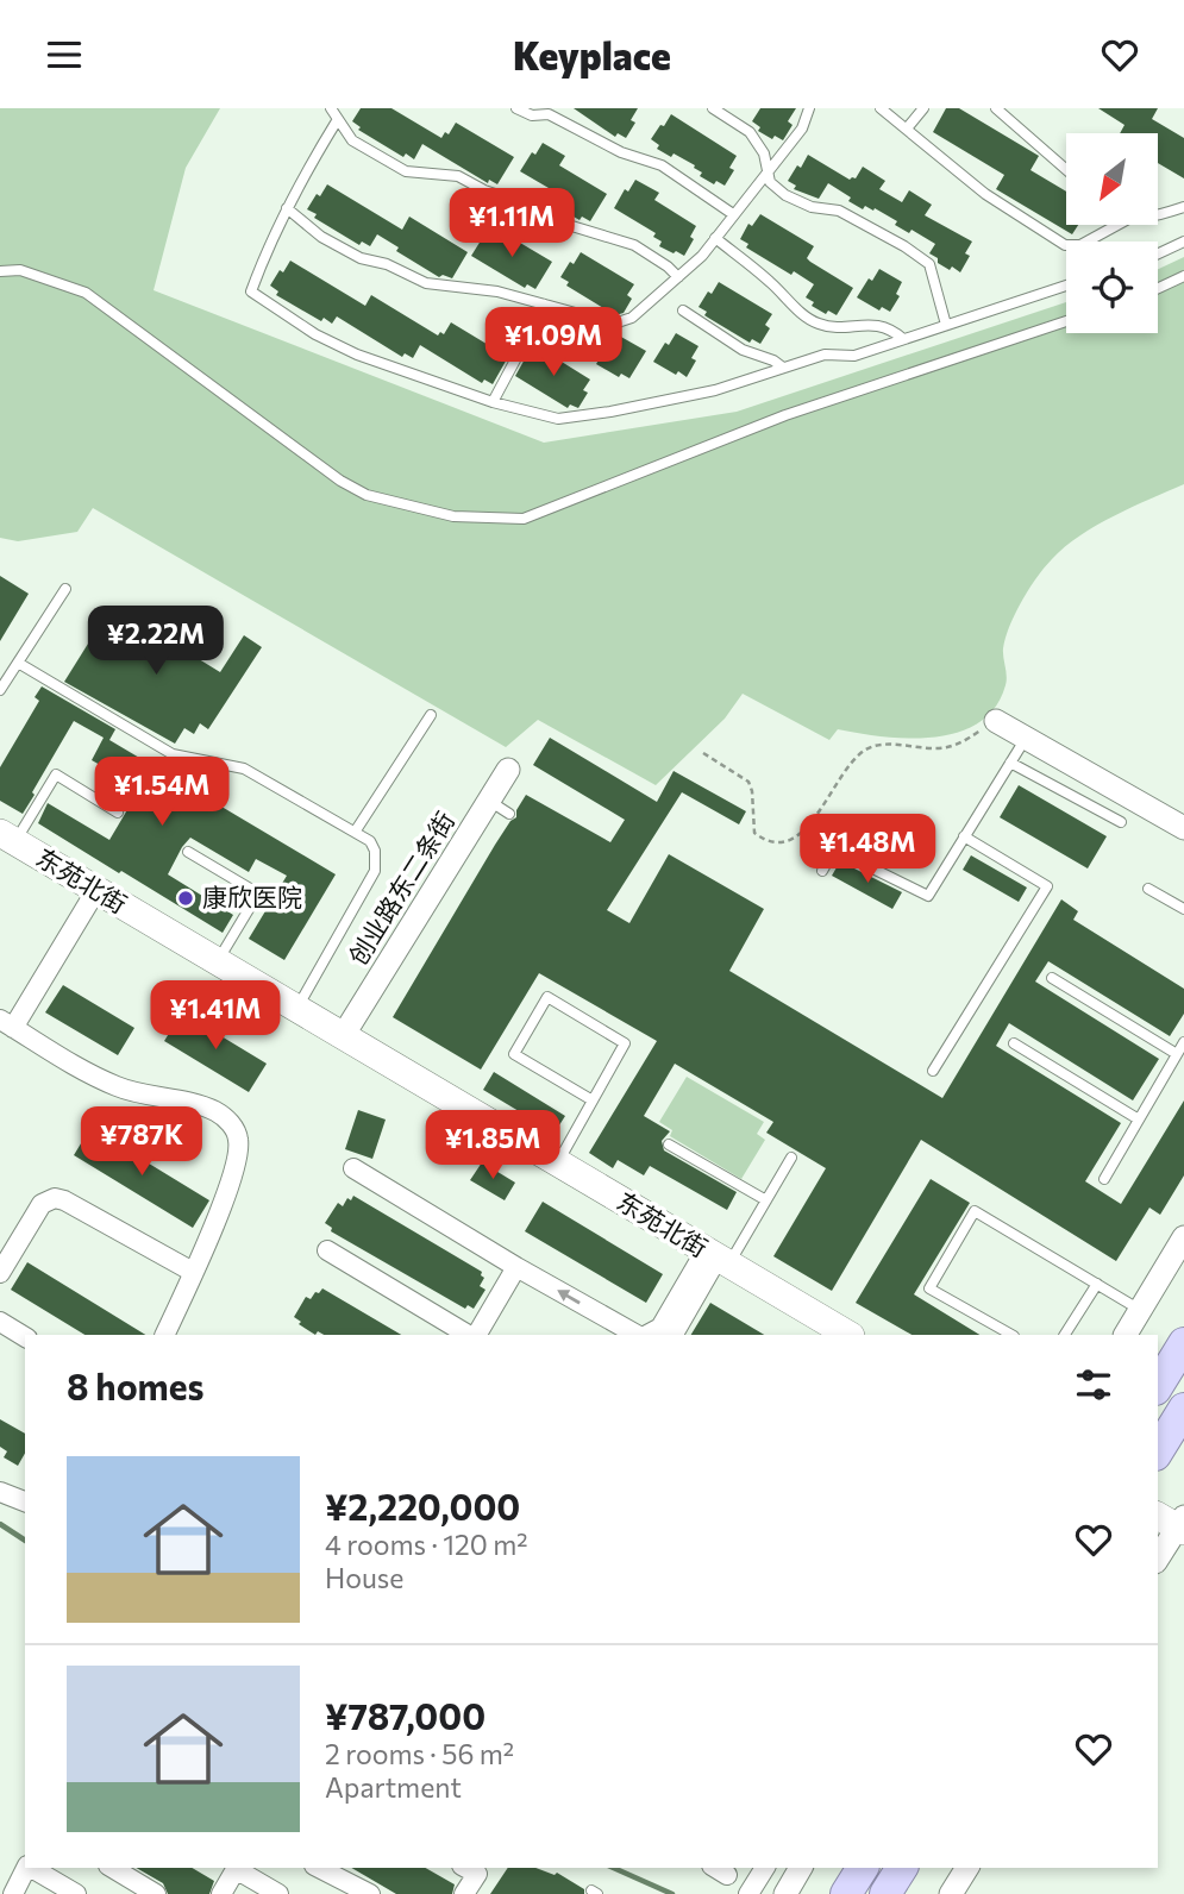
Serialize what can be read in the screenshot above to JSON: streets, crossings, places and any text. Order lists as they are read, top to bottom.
{
  "streets": {
    "main road": ["东苑北街"],
    "street": ["创业路东二条街"]
  },
  "crossings": [
    ["东苑北街", "创业路东二条街"]
  ],
  "places": ["康欣医院"],
  "north": "bottom left",
  "page": {
    "header": "Keyplace",
    "price": [
      "¥1.11M",
      "¥1.09M",
      "¥2.22M",
      "¥1.54M",
      "¥1.48M",
      "¥1.41M",
      "¥787K",
      "¥1.85M"
    ],
    "heading": "8 homes",
    "list": [
      {
        "name": "¥2,220,000",
        "note": "4 rooms · 120 m² · House"
      },
      {
        "name": "¥787,000",
        "note": "2 rooms · 56 m² · Apartment"
      }
    ]
  }
}
